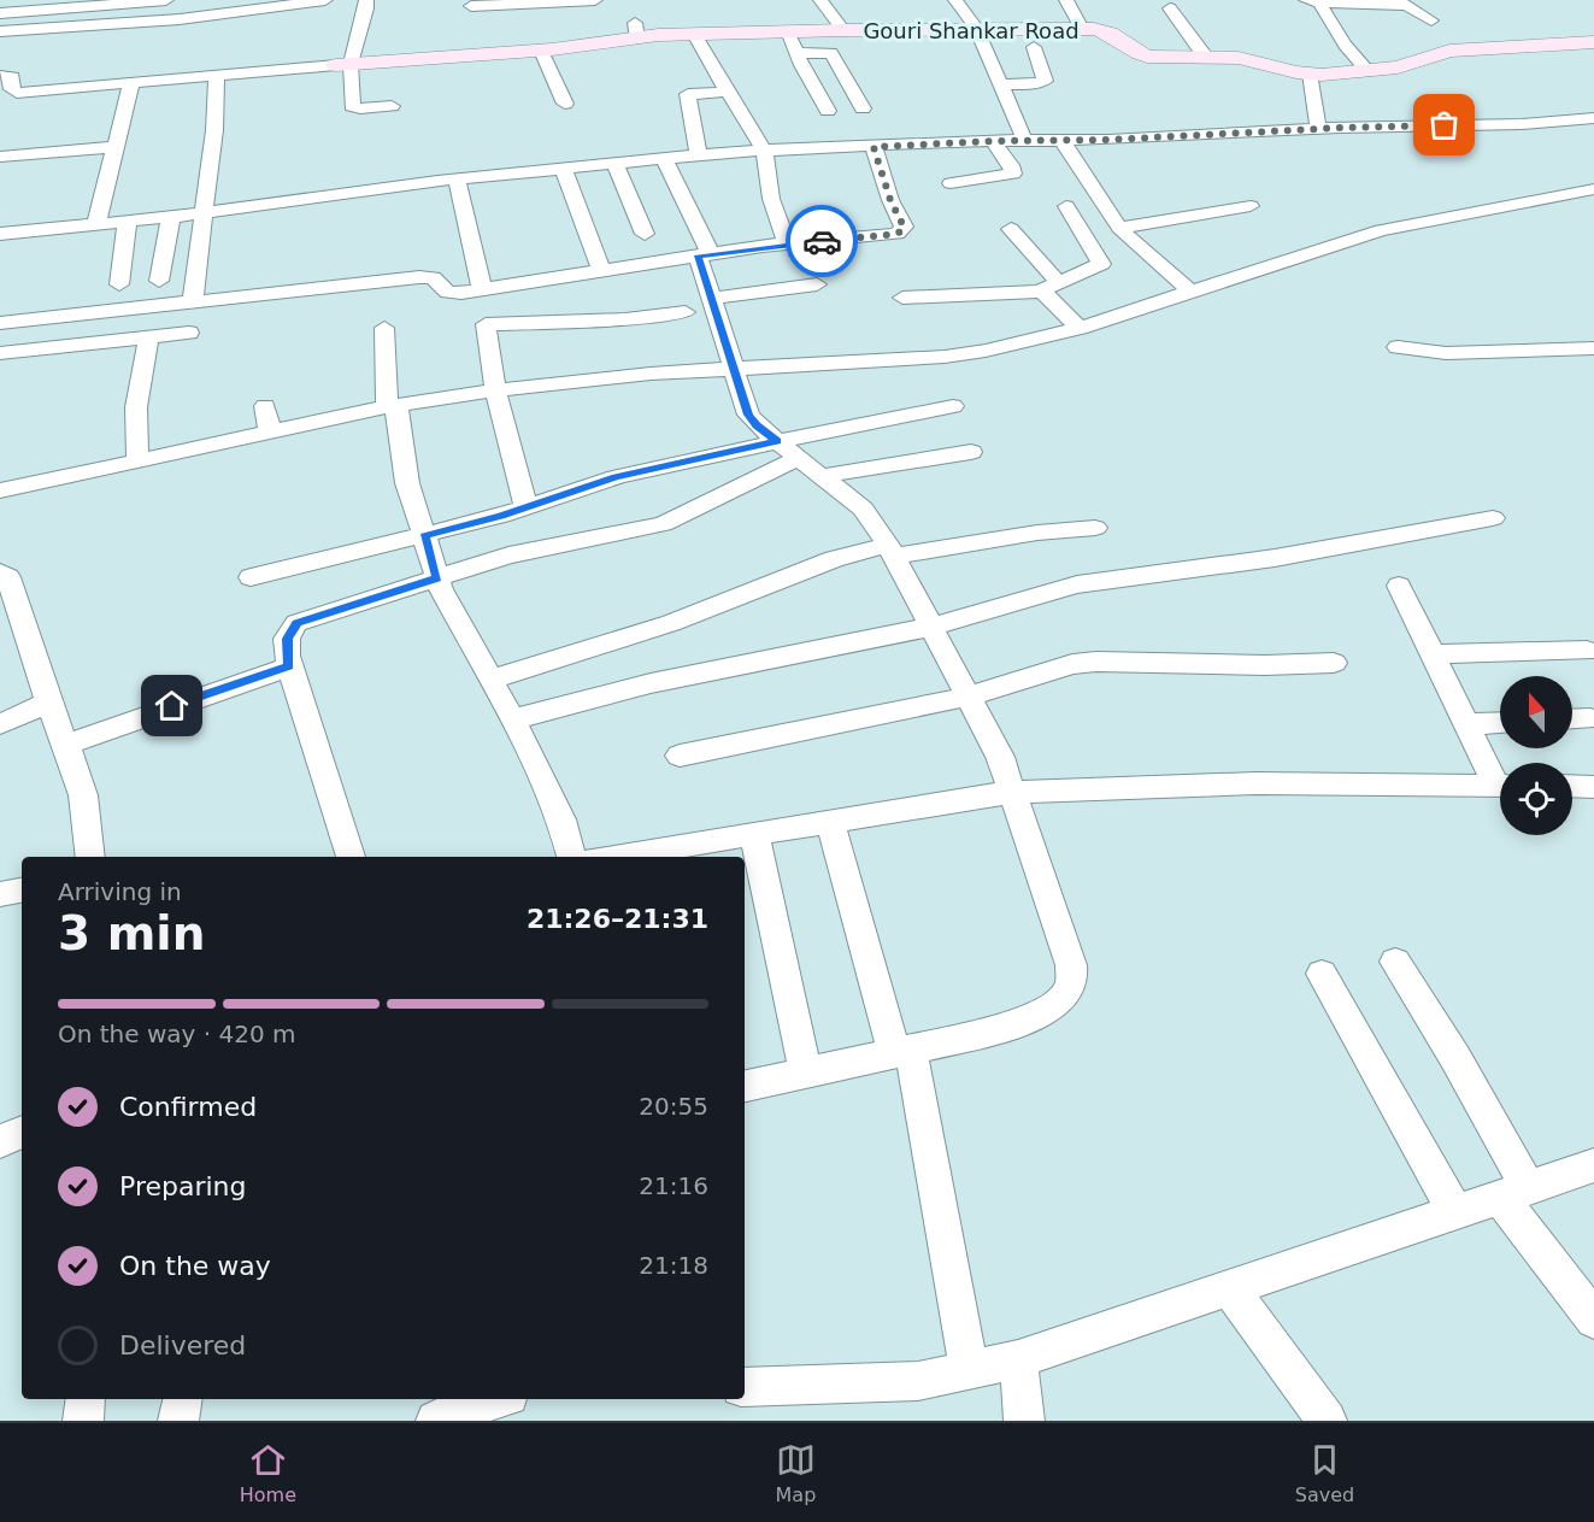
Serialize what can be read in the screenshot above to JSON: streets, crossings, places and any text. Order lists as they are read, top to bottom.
{
  "streets": {
    "street": ["Gouri Shankar Road"]
  },
  "north": "top",
  "page": {
    "heading": ["3 min", "Arriving in", "21:26–21:31"],
    "bar": "On the way · 420 m",
    "list": [
      ["Confirmed", "20:55"],
      ["Preparing", "21:16"],
      ["On the way", "21:18"],
      "Delivered"
    ],
    "tabs": ["Home", "Map", "Saved"]
  }
}
